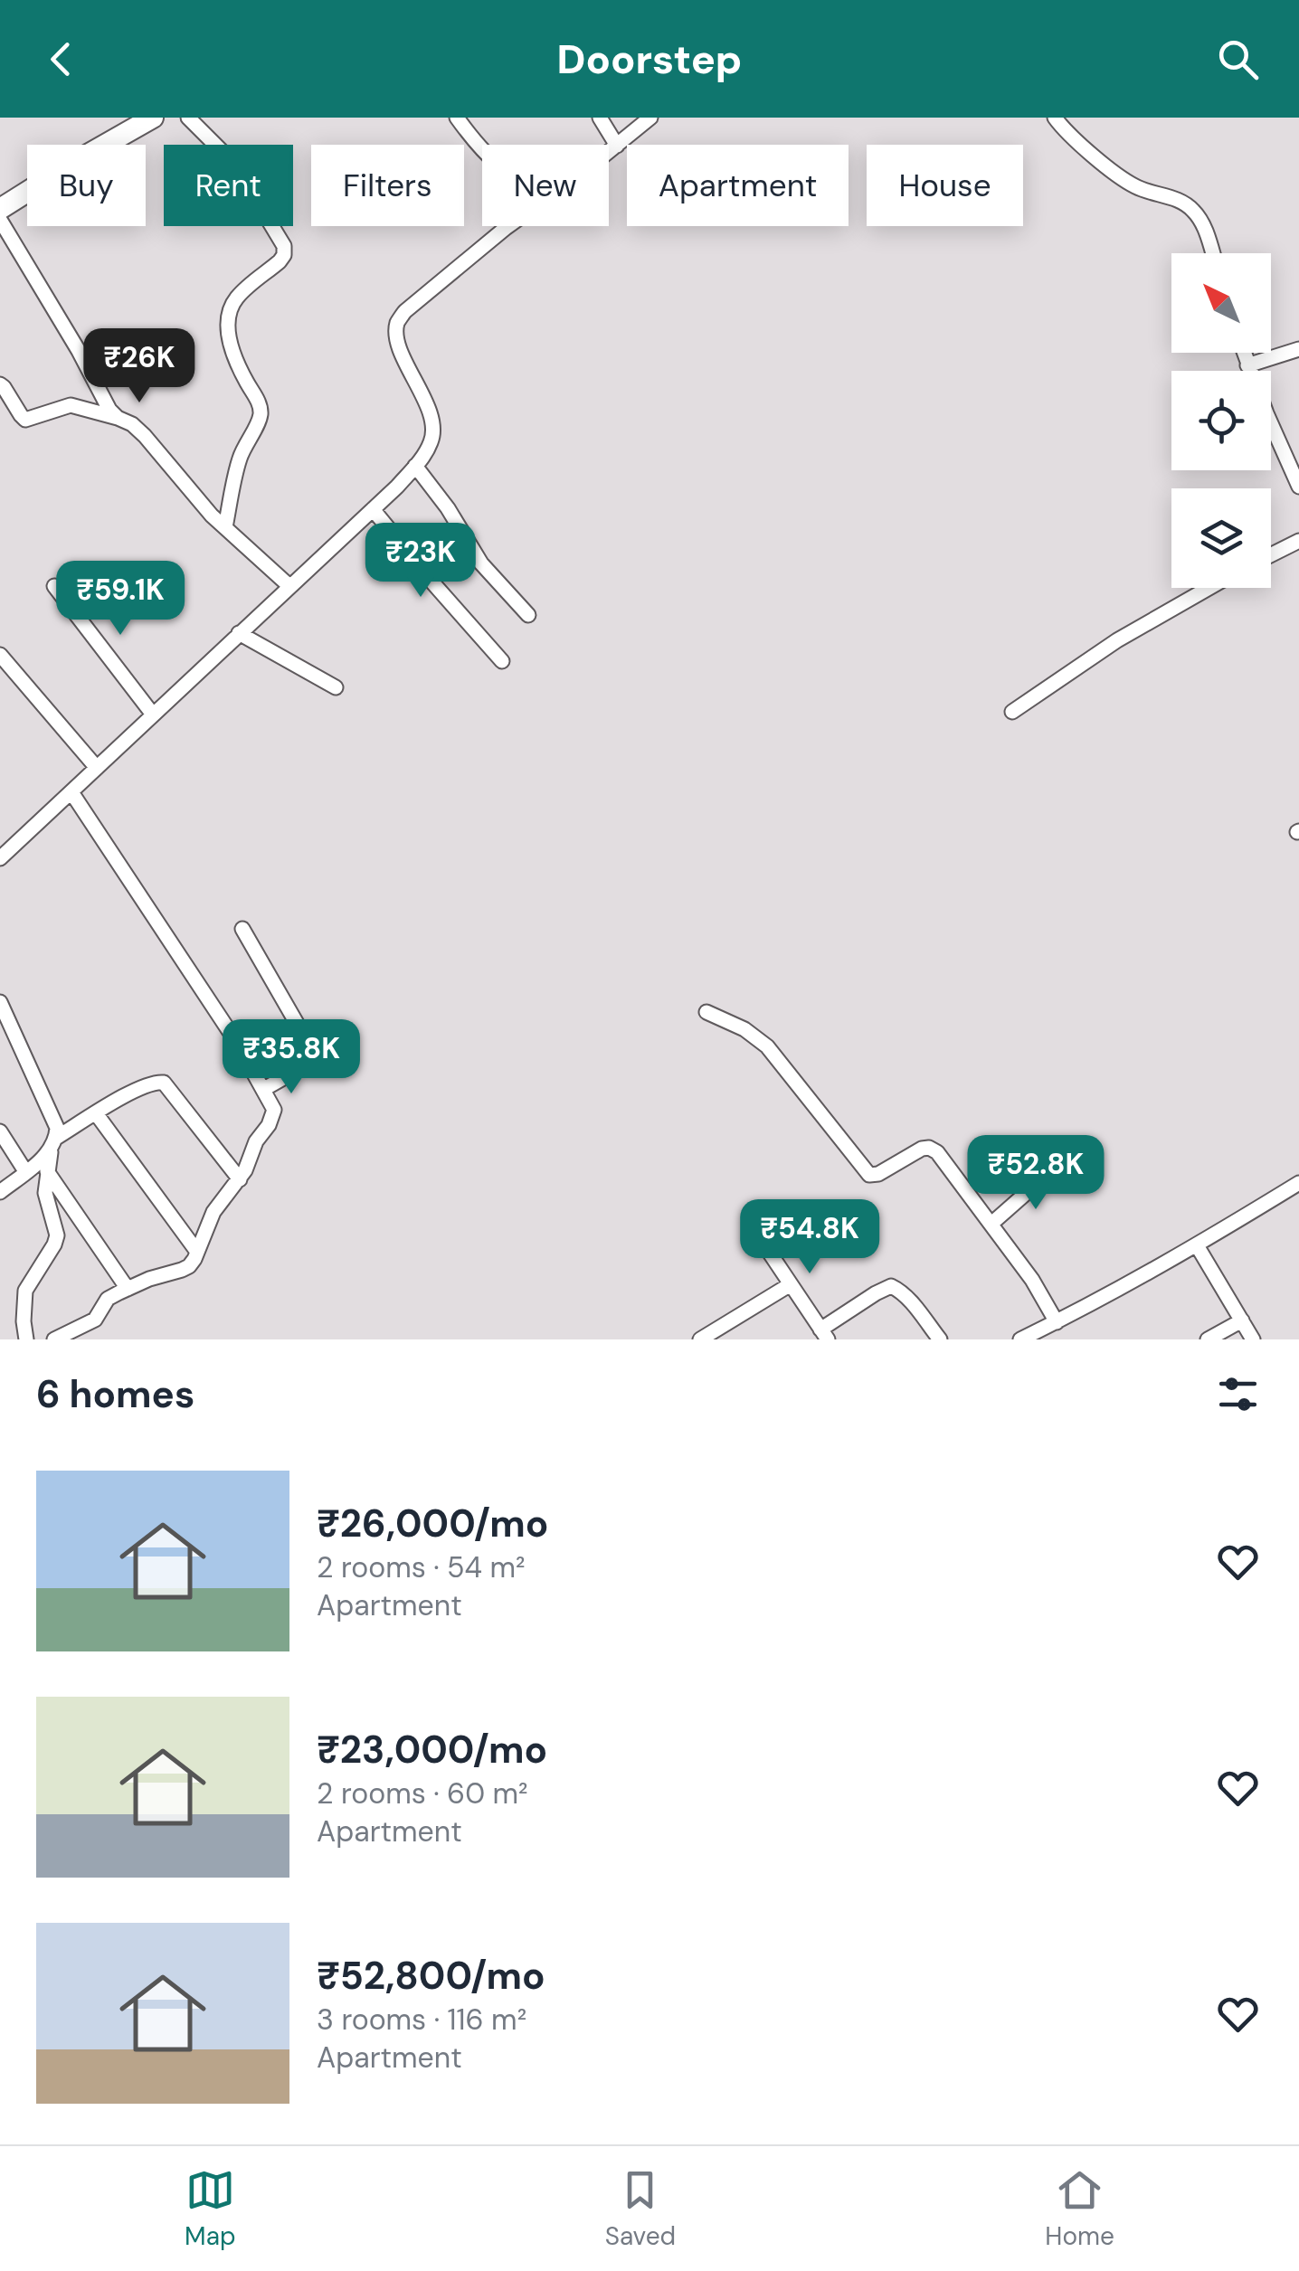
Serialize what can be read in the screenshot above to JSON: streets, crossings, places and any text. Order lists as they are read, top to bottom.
{
  "north": "top left",
  "page": {
    "header": "Doorstep",
    "chip": [
      "Buy",
      "Rent",
      "Filters",
      "New",
      "Apartment",
      "House"
    ],
    "price": [
      "₹26K",
      "₹23K",
      "₹59.1K",
      "₹35.8K",
      "₹52.8K",
      "₹54.8K"
    ],
    "heading": "6 homes",
    "list": [
      {
        "name": "₹26,000/mo",
        "note": "2 rooms · 54 m² · Apartment"
      },
      {
        "name": "₹23,000/mo",
        "note": "2 rooms · 60 m² · Apartment"
      },
      {
        "name": "₹52,800/mo",
        "note": "3 rooms · 116 m² · Apartment"
      }
    ],
    "tabs": ["Map", "Saved", "Home"]
  }
}
